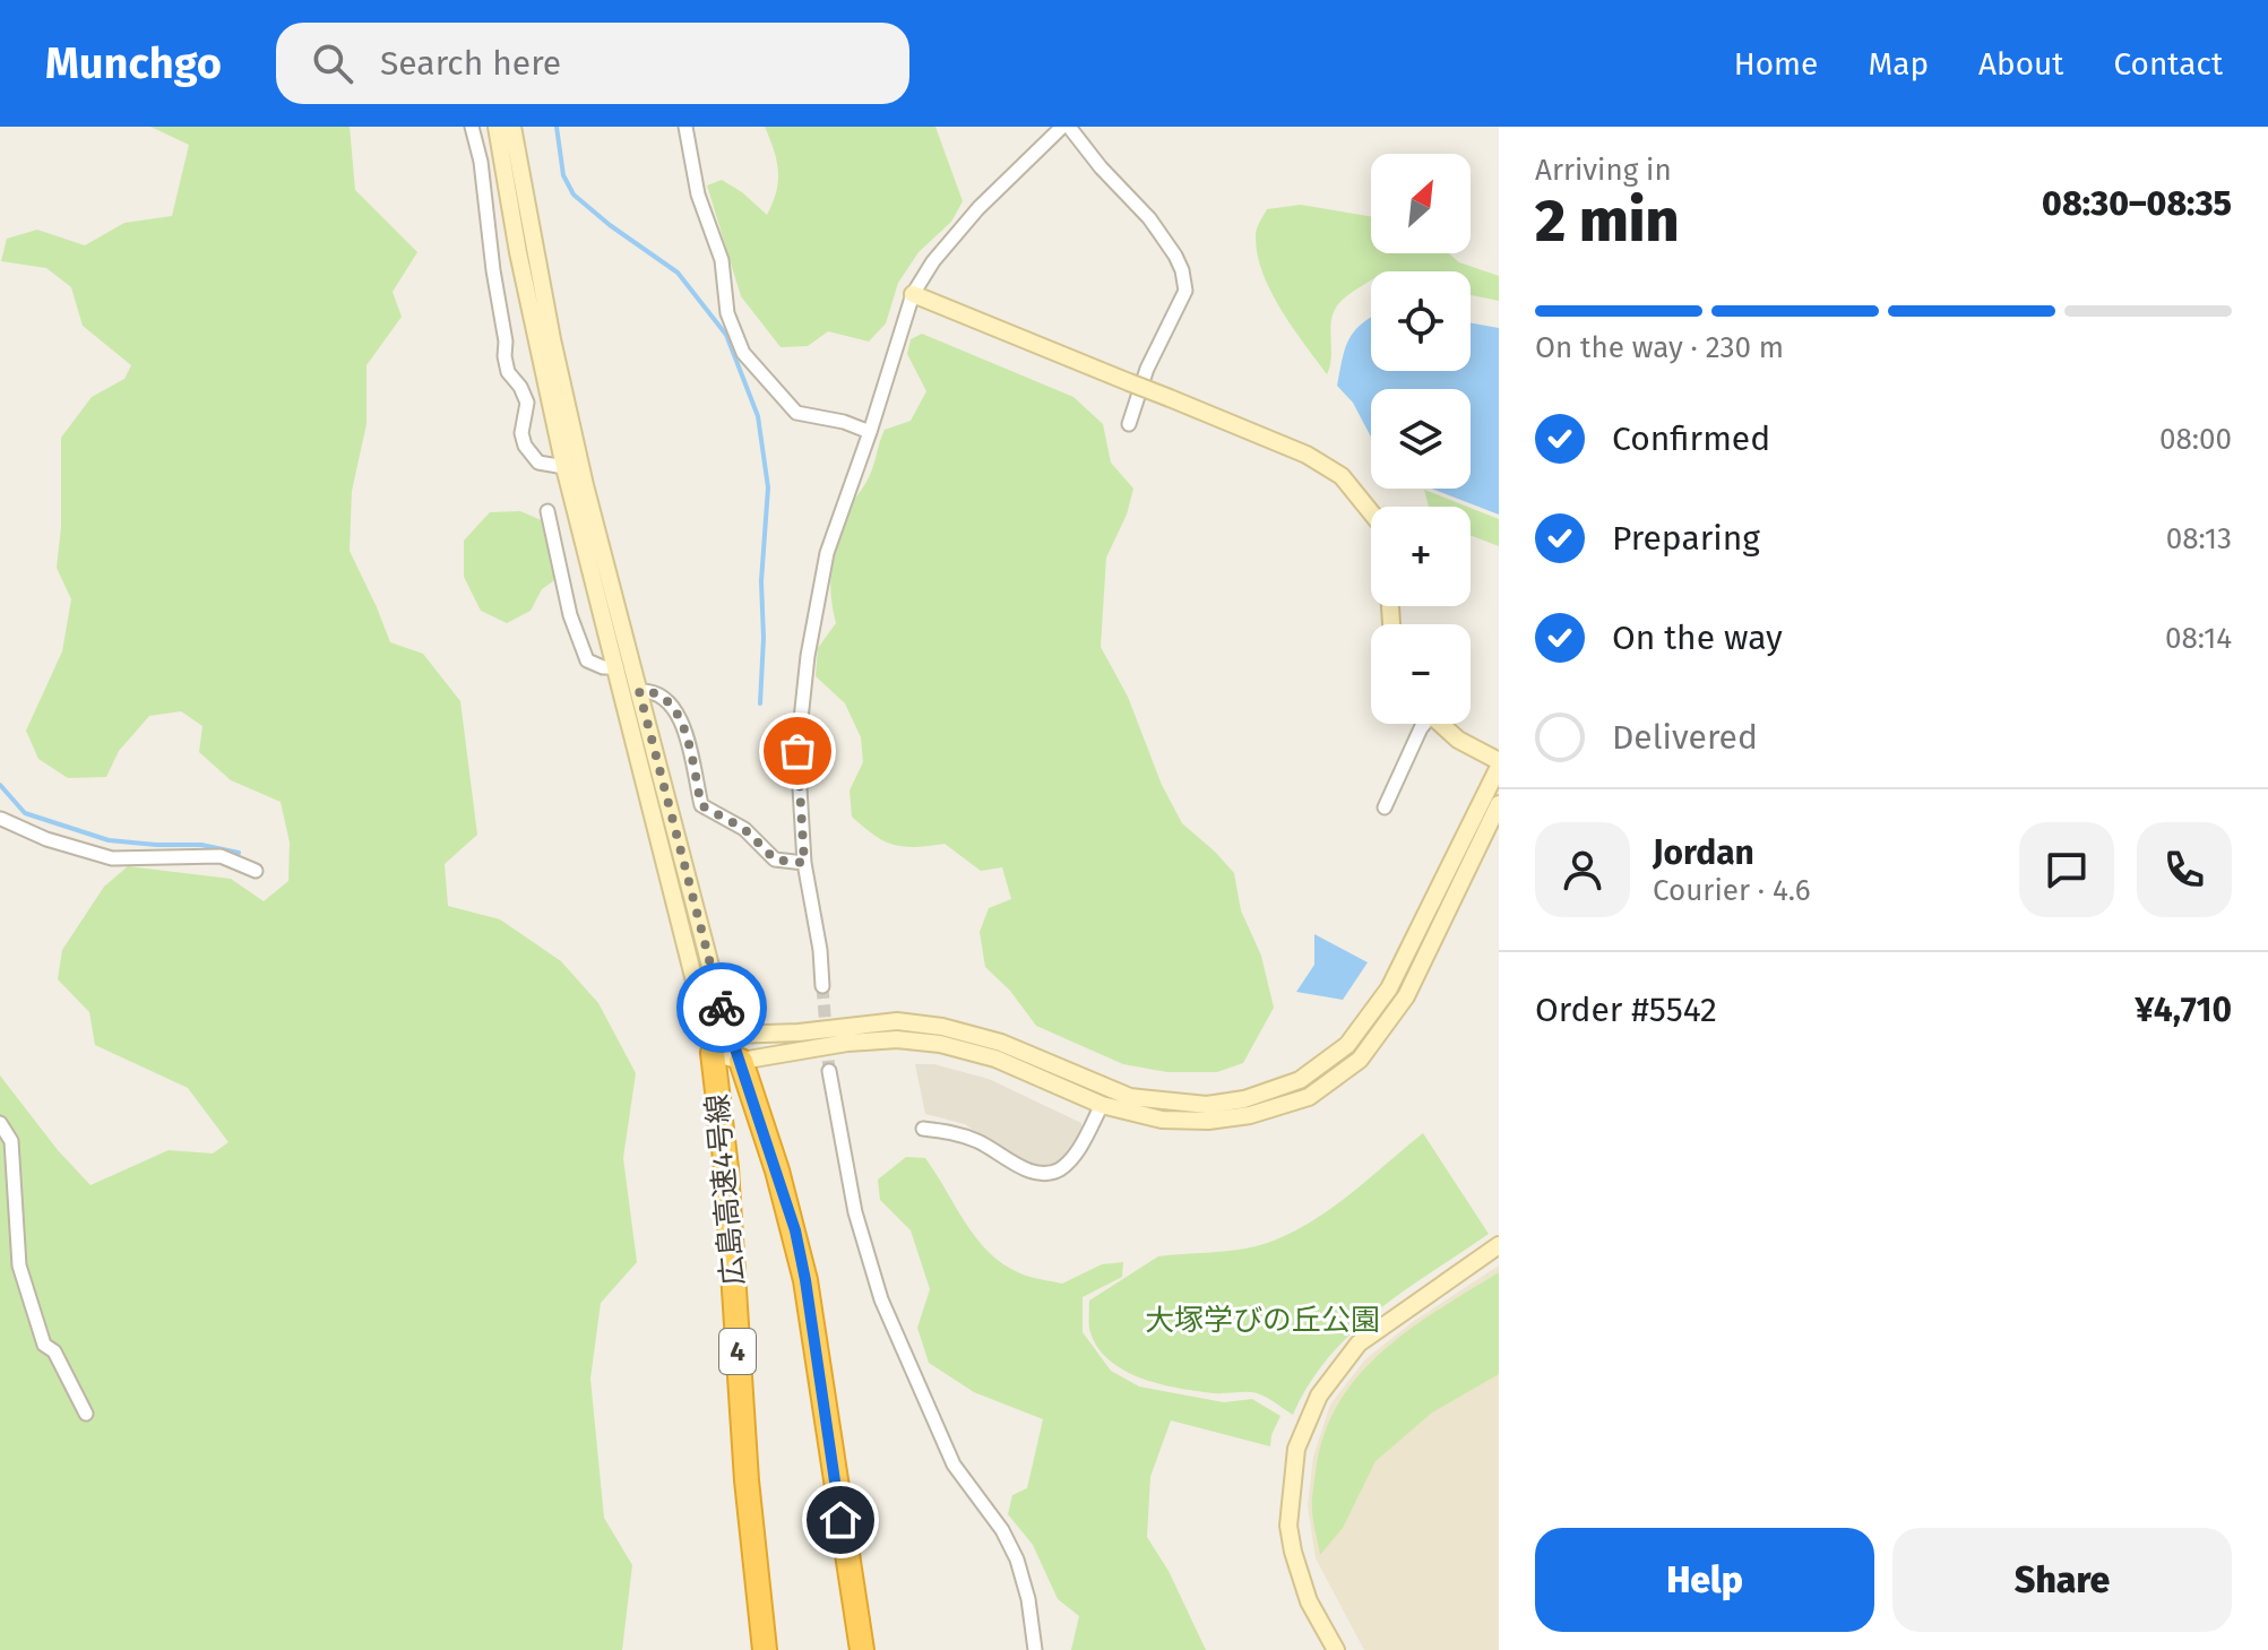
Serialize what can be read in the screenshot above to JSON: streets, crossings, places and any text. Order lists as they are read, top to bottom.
{
  "streets": {
    "highway": ["広島高速4号線", "4"]
  },
  "parks": ["大塚学びの丘公園"],
  "north": "top right",
  "page": {
    "header": "Munchgo",
    "search": "Search here",
    "nav": [
      "Home",
      "Map",
      "About",
      "Contact"
    ],
    "heading": ["2 min", "Arriving in", "08:30–08:35"],
    "panel": [
      "Jordan",
      "Courier · 4.6",
      "Order #5542",
      "¥4,710"
    ],
    "map_buttons": ["+", "−"],
    "bar": "On the way · 230 m",
    "list": [
      ["Confirmed", "08:00"],
      ["Preparing", "08:13"],
      ["On the way", "08:14"],
      "Delivered"
    ],
    "buttons": ["Help", "Share"]
  }
}
